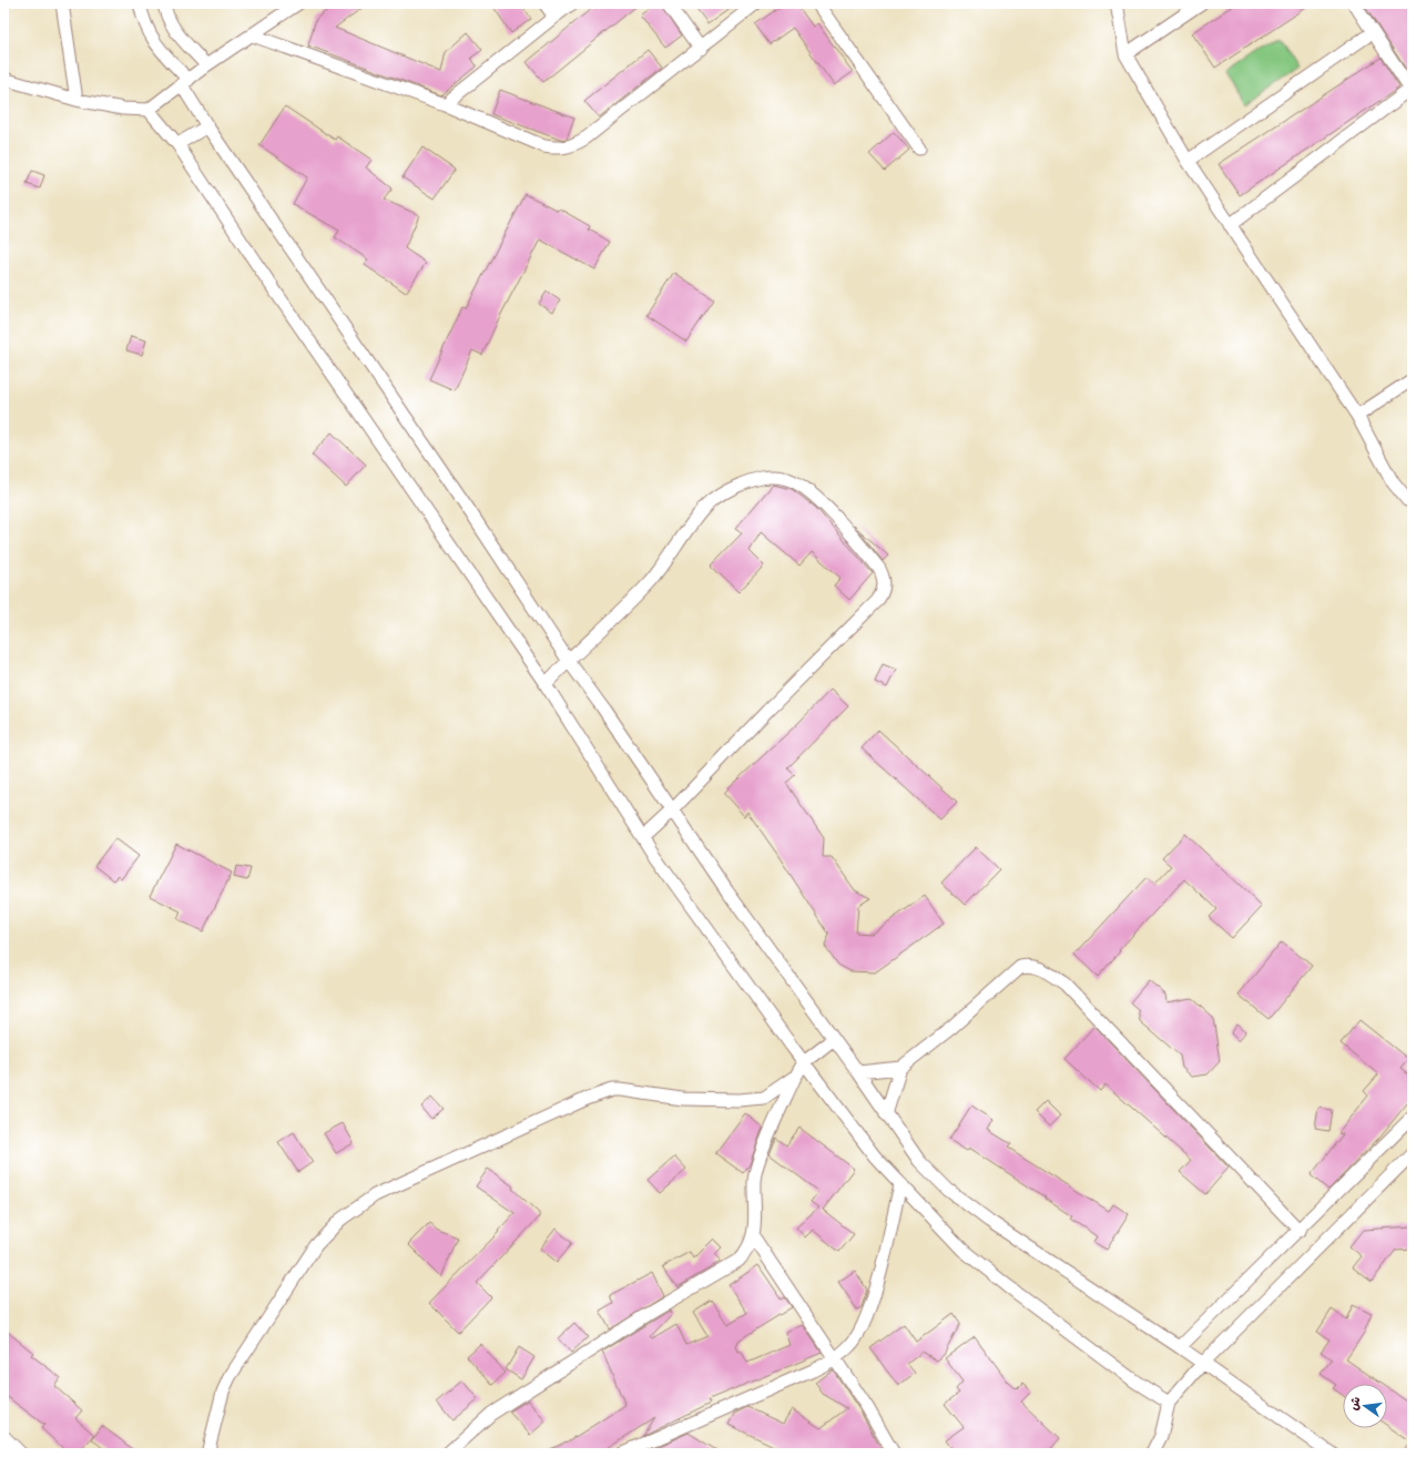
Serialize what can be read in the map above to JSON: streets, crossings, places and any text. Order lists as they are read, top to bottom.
{
  "north": "left"
}
